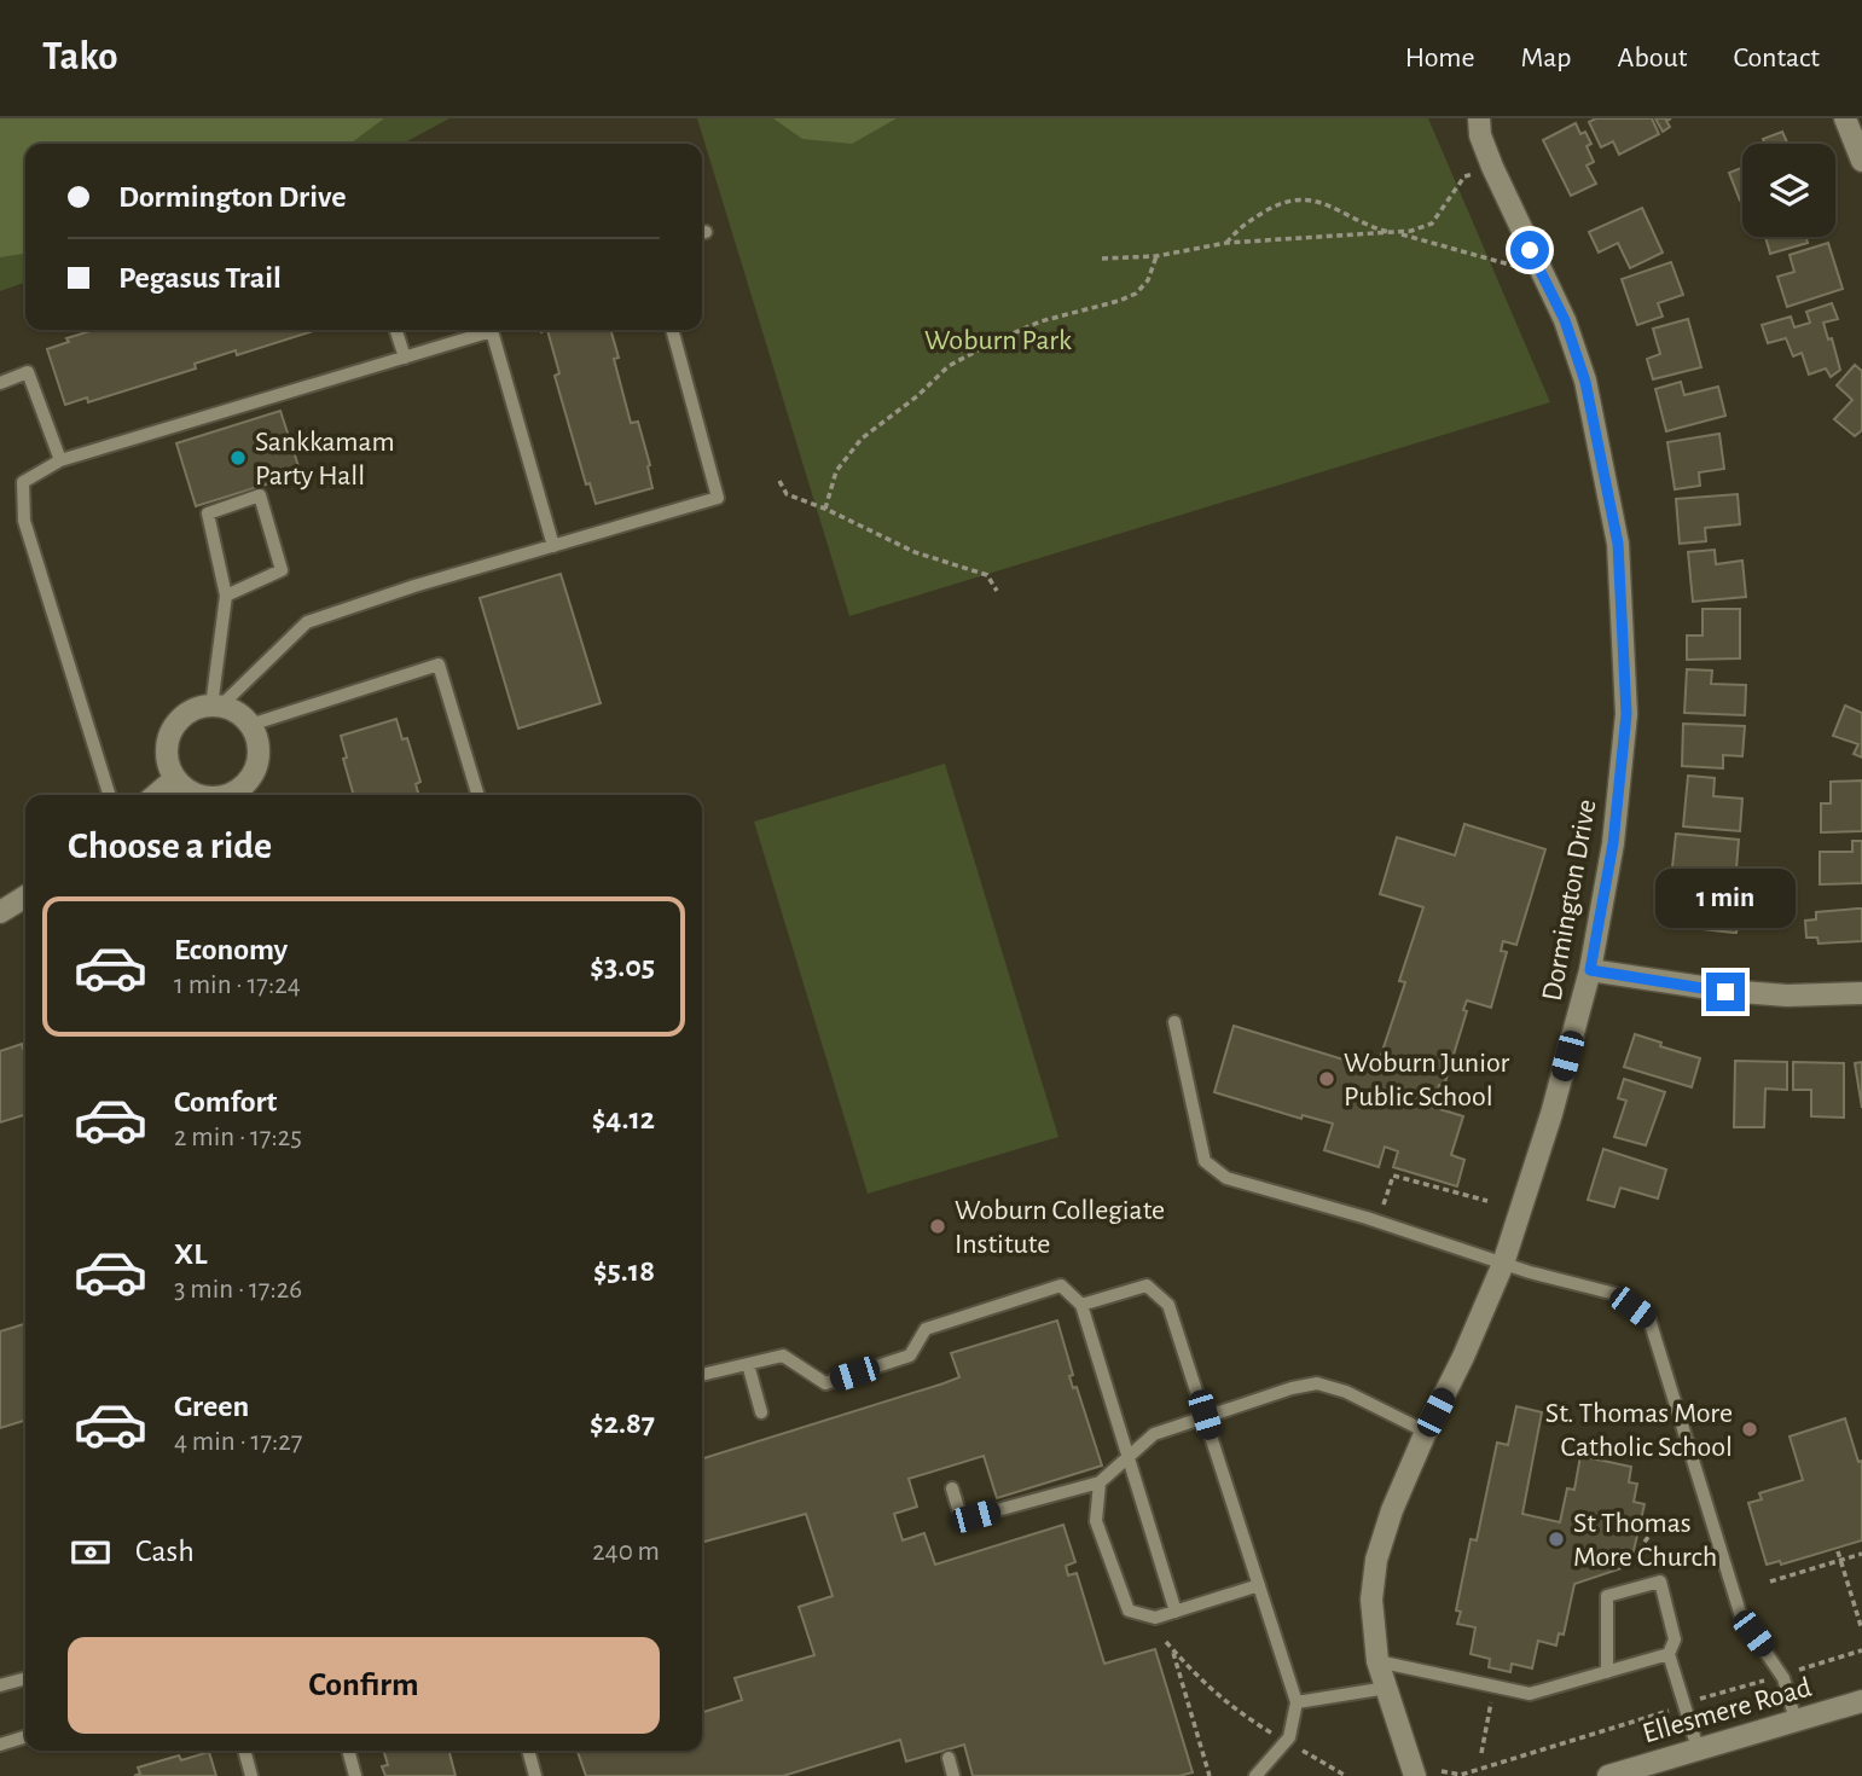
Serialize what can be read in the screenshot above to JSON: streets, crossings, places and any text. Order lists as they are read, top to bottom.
{
  "streets": {
    "street": ["Dormington Drive", "Ellesmere Road"]
  },
  "parks": ["Woburn Park"],
  "places": [
    "Sankkamam Party Hall",
    "Woburn Junior Public School",
    "Woburn Collegiate Institute",
    "St. Thomas More Catholic School",
    "St Thomas More Church"
  ],
  "page": {
    "header": "Tako",
    "nav": [
      "Home",
      "Map",
      "About",
      "Contact"
    ],
    "banner": ["Dormington Drive", "Pegasus Trail"],
    "heading": "Choose a ride",
    "bubble": "1 min",
    "list": [
      {
        "name": "Economy",
        "note": "1 min · 17:24",
        "value": "$3.05"
      },
      {
        "name": "Comfort",
        "note": "2 min · 17:25",
        "value": "$4.12"
      },
      {
        "name": "XL",
        "note": "3 min · 17:26",
        "value": "$5.18"
      },
      {
        "name": "Green",
        "note": "4 min · 17:27",
        "value": "$2.87"
      }
    ],
    "pay": ["Cash", "240 m"],
    "buttons": "Confirm"
  }
}
